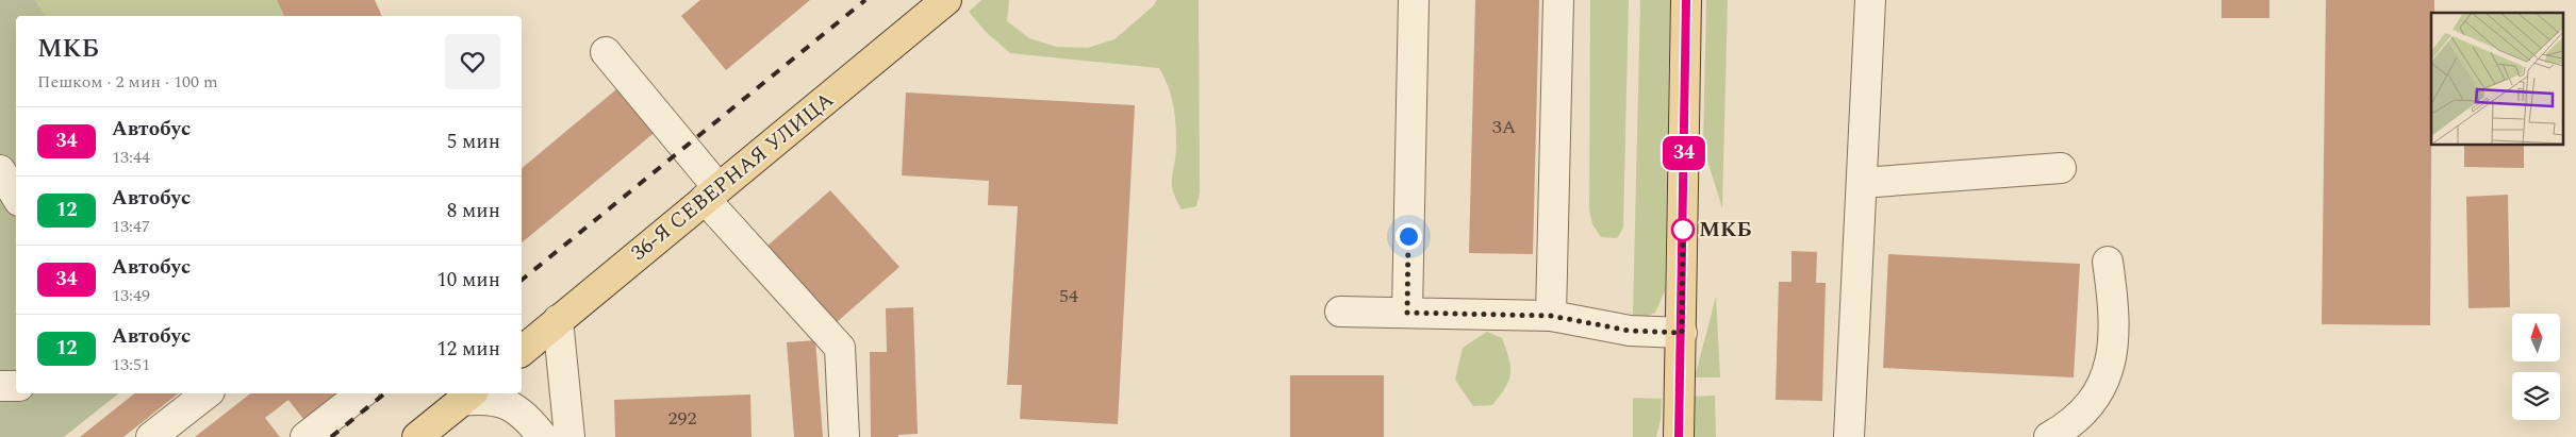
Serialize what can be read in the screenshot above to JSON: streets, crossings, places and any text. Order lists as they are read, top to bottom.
{
  "streets": {
    "main road": ["36-Я СЕВЕРНАЯ УЛИЦА"]
  },
  "places": ["МКБ"],
  "lines": ["bus line 34"],
  "house_numbers": ["3А", "54", "292"],
  "north": "top",
  "page": {
    "on_map": "34",
    "heading": ["МКБ", "Пешком · 2 мин · 100 m"],
    "list": [
      {
        "mark": "34",
        "name": "Автобус",
        "note": "13:44",
        "value": "5 мин"
      },
      {
        "mark": "12",
        "name": "Автобус",
        "note": "13:47",
        "value": "8 мин"
      },
      {
        "mark": "34",
        "name": "Автобус",
        "note": "13:49",
        "value": "10 мин"
      },
      {
        "mark": "12",
        "name": "Автобус",
        "note": "13:51",
        "value": "12 мин"
      }
    ]
  }
}
